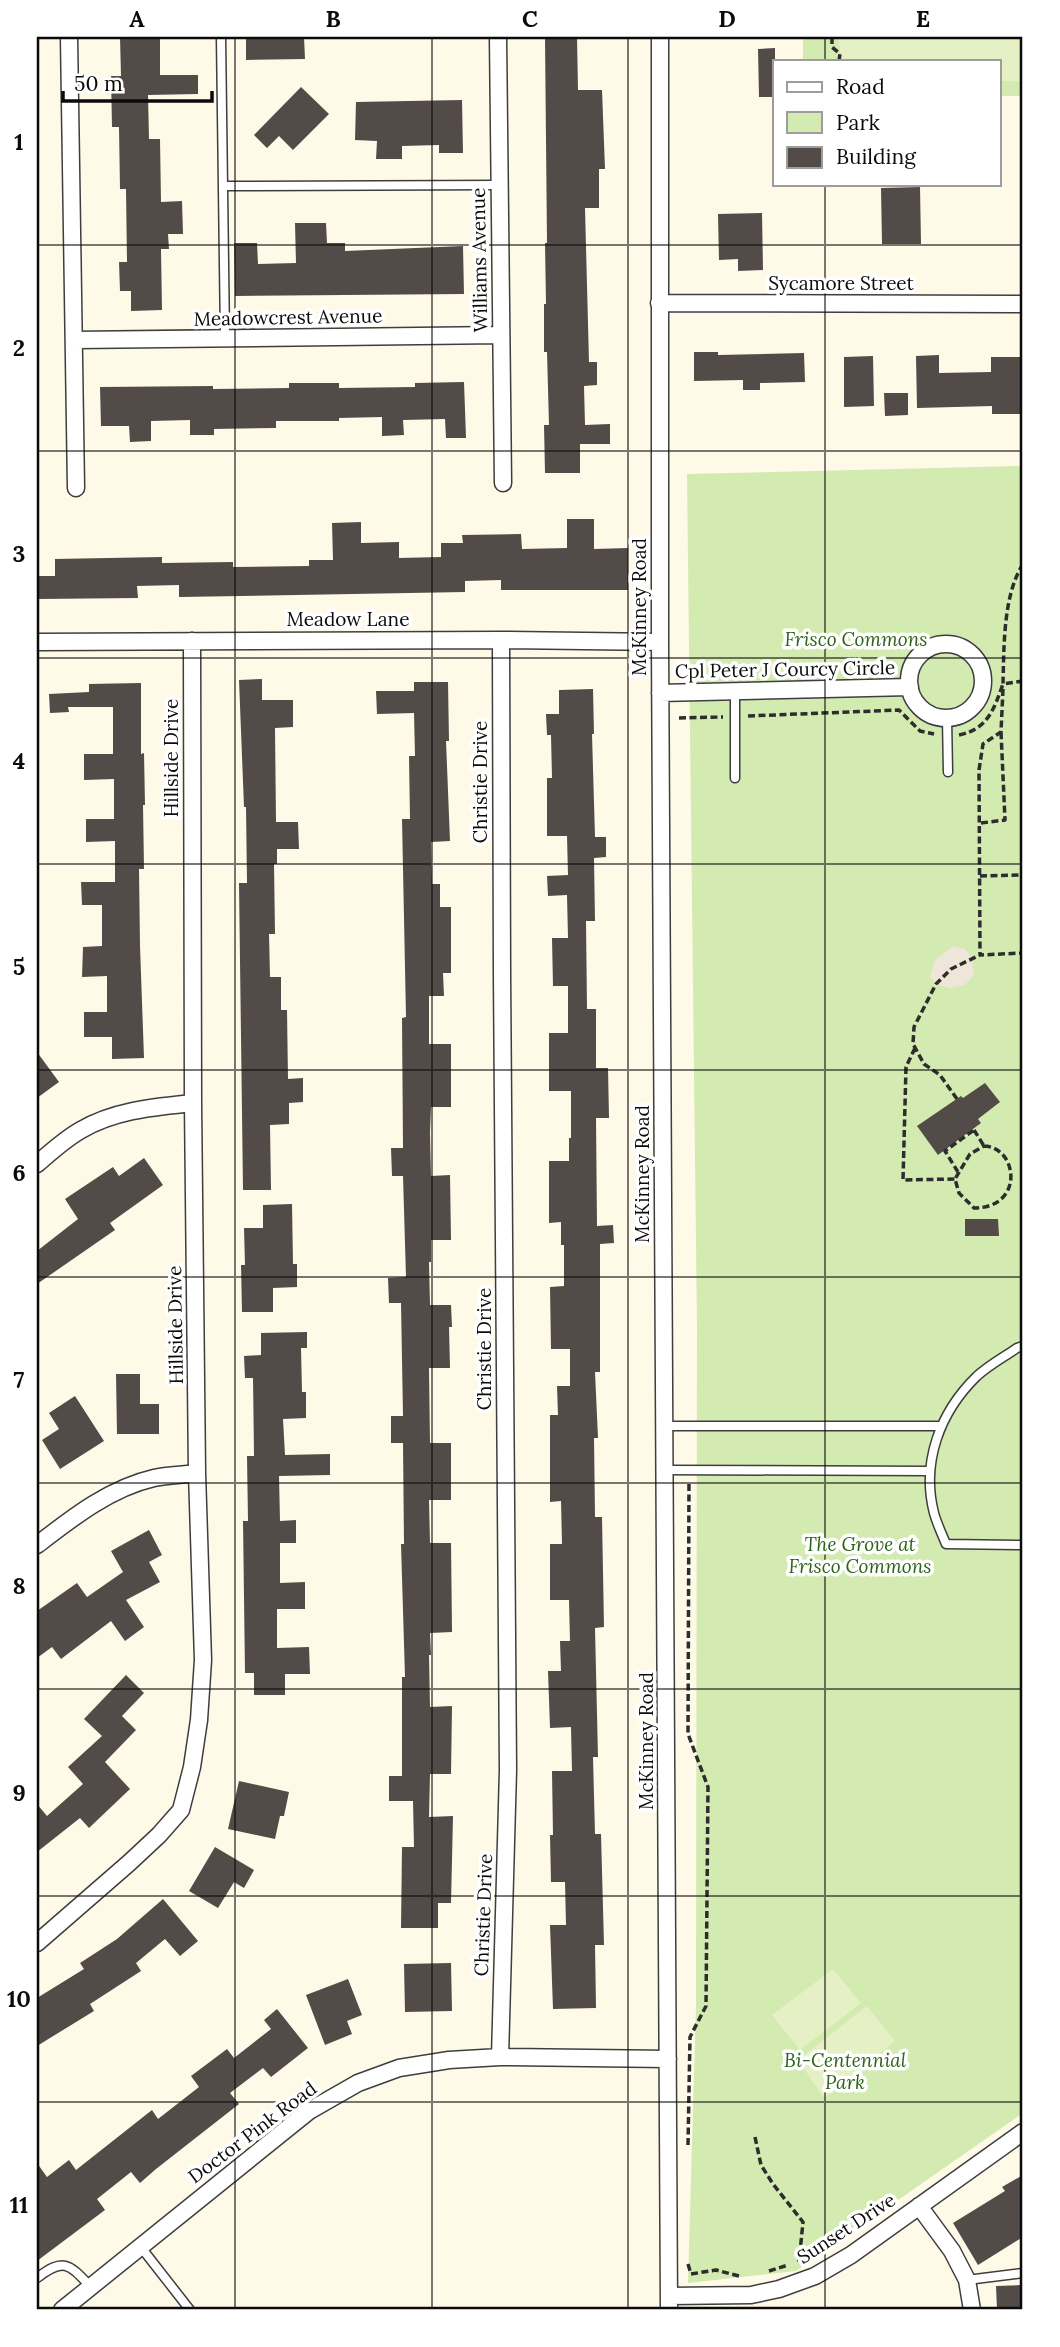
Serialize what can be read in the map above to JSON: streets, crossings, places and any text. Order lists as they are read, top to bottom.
{
  "streets": {
    "street": [
      "Williams Avenue",
      "Sycamore Street",
      "Meadowcrest Avenue",
      "McKinney Road",
      "Meadow Lane",
      "Cpl Peter J Courcy Circle",
      "Hillside Drive",
      "Christie Drive",
      "Doctor Pink Road",
      "Sunset Drive"
    ]
  },
  "crossings": [
    ["Williams Avenue", "Meadowcrest Avenue"],
    ["Sycamore Street", "McKinney Road"],
    ["McKinney Road", "Meadow Lane"],
    ["McKinney Road", "Cpl Peter J Courcy Circle"],
    ["McKinney Road", "Doctor Pink Road"],
    ["McKinney Road", "Sunset Drive"],
    ["Meadow Lane", "Hillside Drive"],
    ["Meadow Lane", "Christie Drive"],
    ["Christie Drive", "Doctor Pink Road"]
  ],
  "parks": ["Frisco Commons", "The Grove at Frisco Commons", "Bi-Centennial Park"],
  "legend": ["Road", "Park", "Building"],
  "scale_bar": "50 m",
  "grid": {
    "columns": [
      "A",
      "B",
      "C",
      "D",
      "E"
    ],
    "rows": [
      "1",
      "2",
      "3",
      "4",
      "5",
      "6",
      "7",
      "8",
      "9",
      "10",
      "11"
    ]
  }
}
